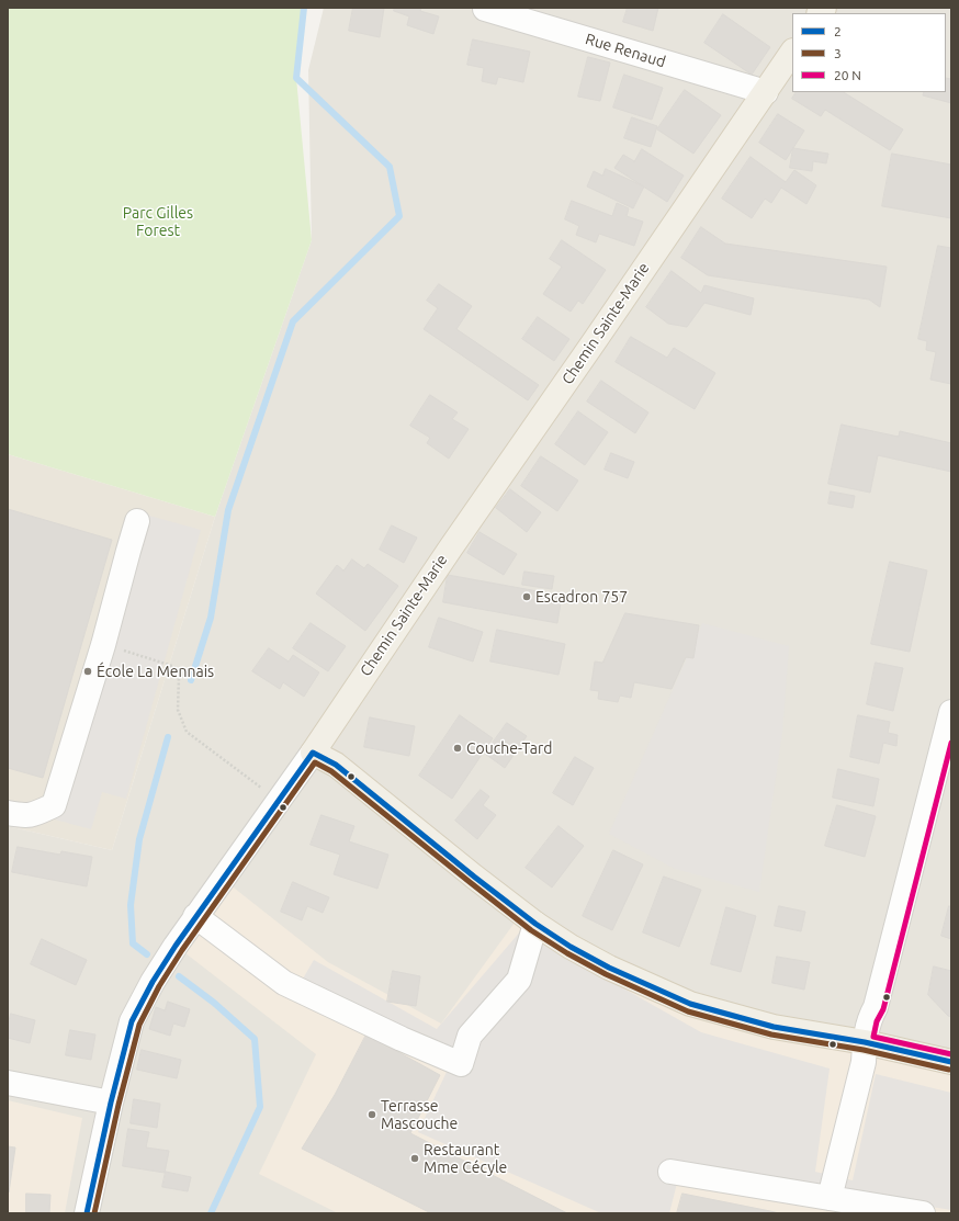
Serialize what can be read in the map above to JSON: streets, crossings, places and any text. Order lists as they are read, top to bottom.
{
  "streets": {
    "main road": ["Chemin Sainte-Marie"],
    "street": ["Rue Renaud"]
  },
  "crossings": [
    ["Rue Renaud", "Chemin Sainte-Marie"]
  ],
  "parks": ["Parc Gilles Forest"],
  "places": [
    "Escadron 757",
    "École La Mennais",
    "Couche-Tard",
    "Terrasse Mascouche",
    "Restaurant Mme Cécyle"
  ],
  "lines": ["transit line 2", "transit line 3"],
  "legend": ["2", "3", "20 N"]
}
